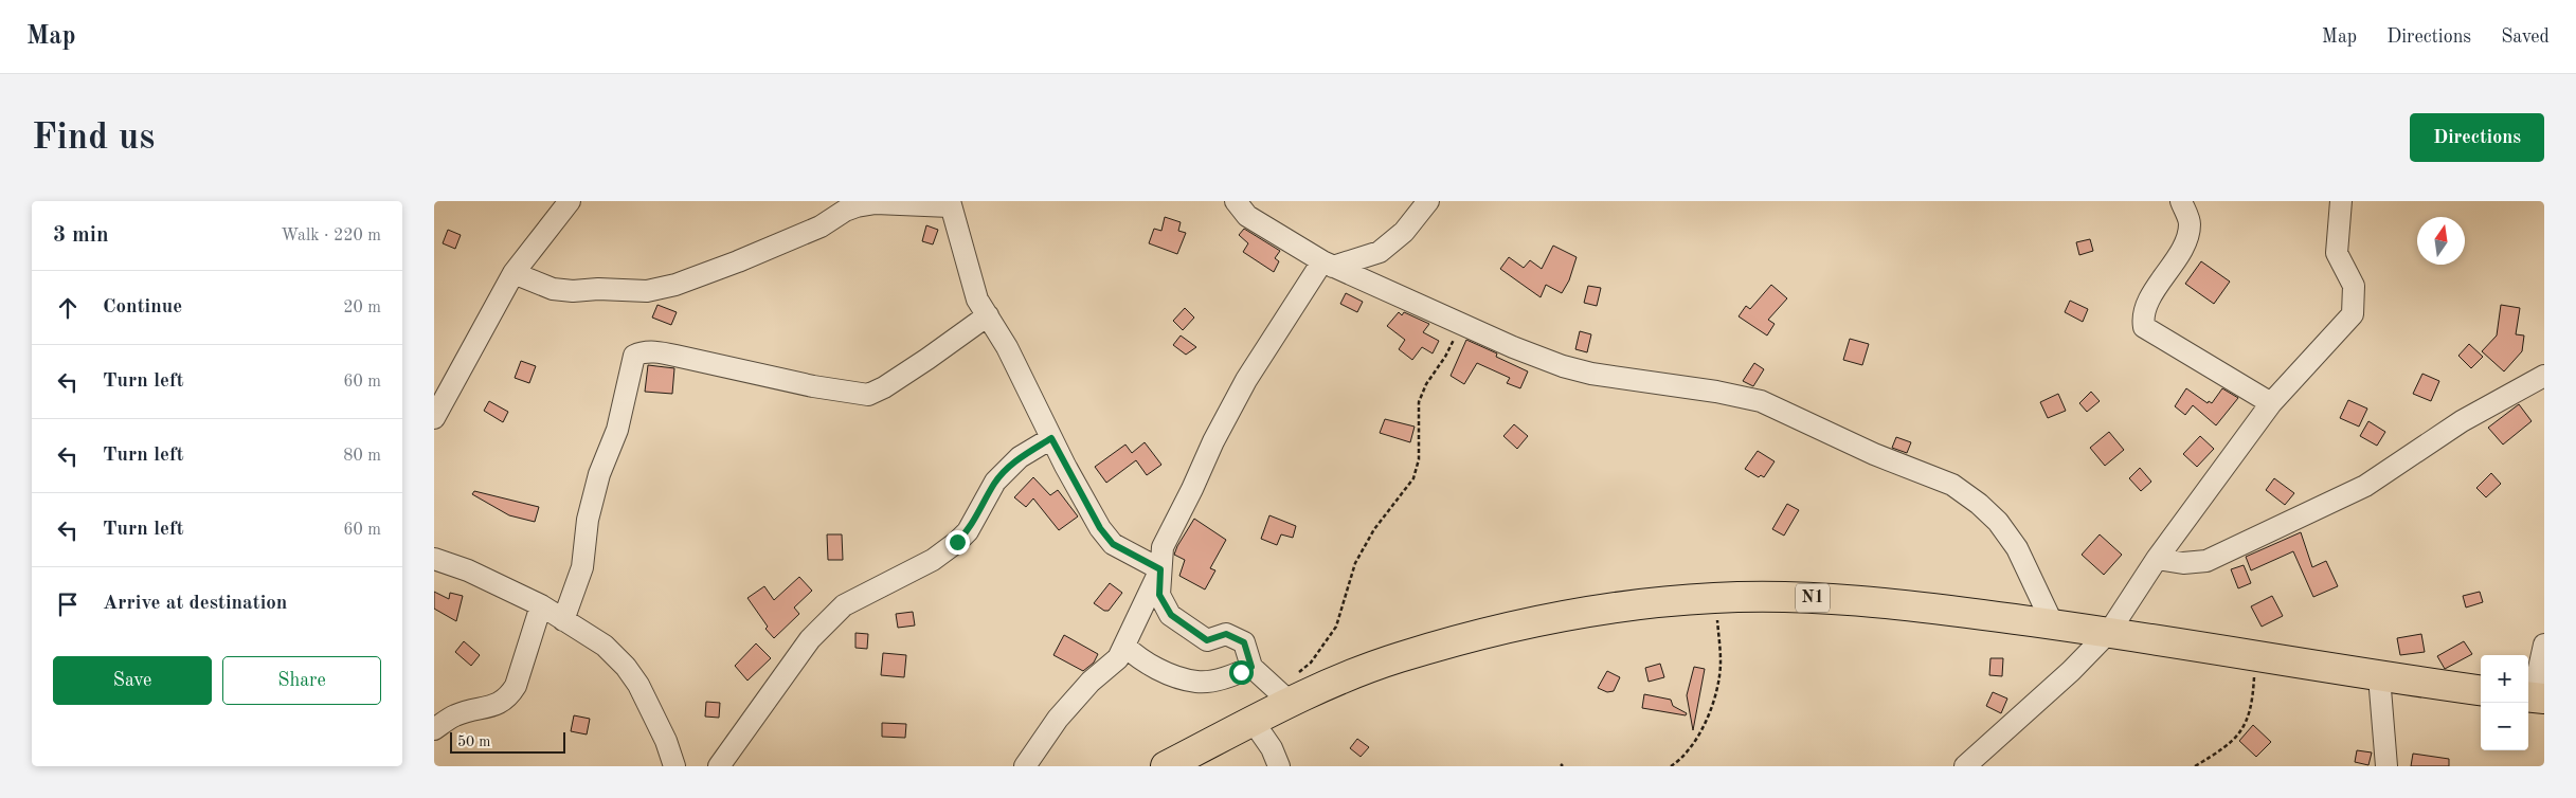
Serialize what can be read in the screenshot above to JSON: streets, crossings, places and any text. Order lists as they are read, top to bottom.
{
  "streets": {
    "highway": ["N1"]
  },
  "scale_bar": "50 m",
  "north": "top",
  "page": {
    "header": "Map",
    "nav": ["Map", "Directions", "Saved"],
    "buttons": [
      "Directions",
      ["Save", "Share"]
    ],
    "title": "Find us",
    "heading": ["3 min", "Walk · 220 m"],
    "list": [
      ["Continue", "20 m"],
      ["Turn left", "60 m"],
      ["Turn left", "80 m"],
      ["Turn left", "60 m"],
      "Arrive at destination"
    ],
    "map_buttons": ["+", "−"],
    "scale": "50 m"
  }
}
